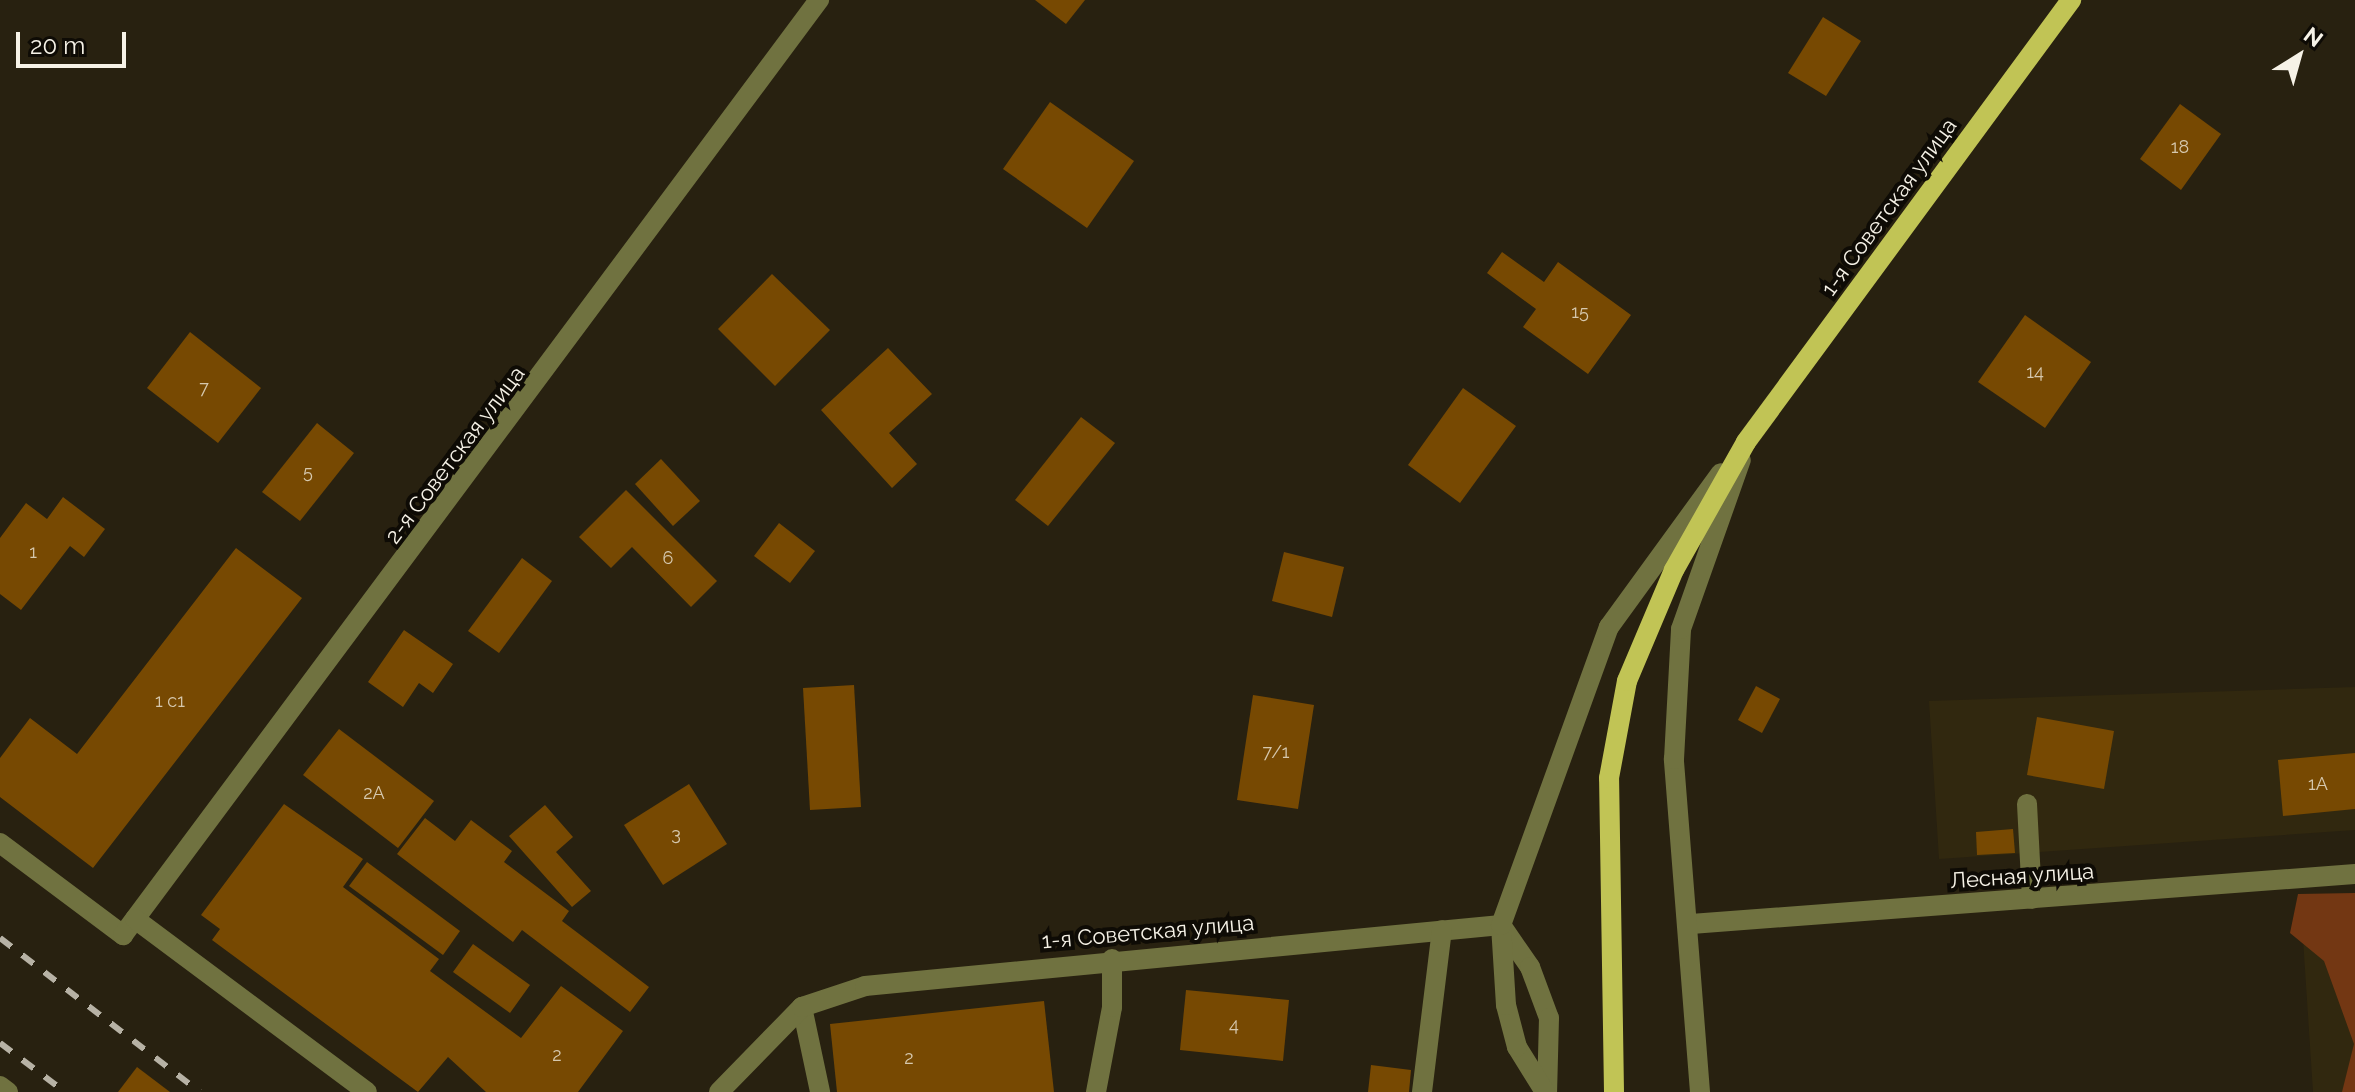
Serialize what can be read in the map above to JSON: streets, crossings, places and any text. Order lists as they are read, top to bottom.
{
  "streets": {
    "main road": ["1-я Советская улица"],
    "street": ["2-я Советская улица", "Лесная улица"]
  },
  "house_numbers": [
    "18",
    "15",
    "14",
    "7",
    "5",
    "1",
    "6",
    "1 с1",
    "7/1",
    "1А",
    "2А",
    "3",
    "4",
    "2",
    "2"
  ],
  "scale_bar": "20 m",
  "north": "top right"
}
